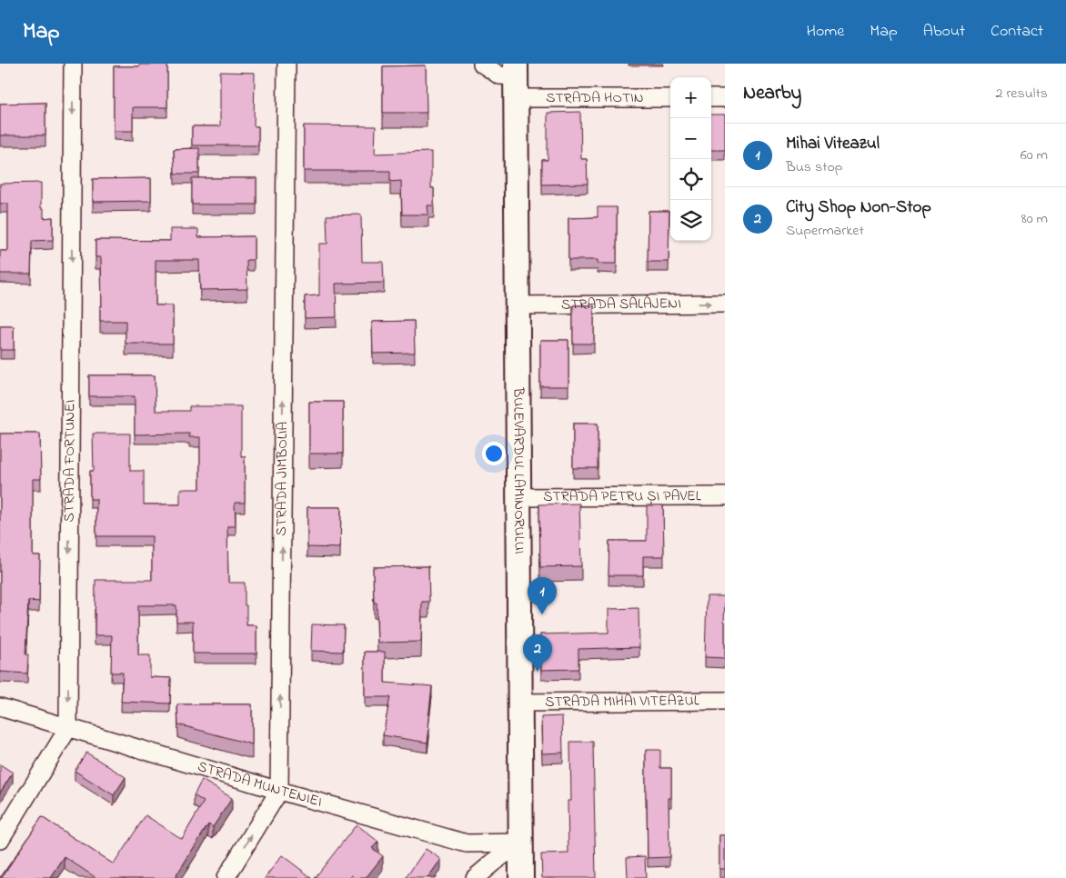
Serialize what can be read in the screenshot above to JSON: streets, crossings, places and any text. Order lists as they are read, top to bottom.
{
  "streets": {
    "street": [
      "STRADA HOTIN",
      "STRADA SĂLĂJENI",
      "STRADA FORTUNEI",
      "BULEVARDUL LAMINORULUI",
      "STRADA JIMBOLIA",
      "STRADA PETRU ȘI PAVEL",
      "STRADA MIHAI VITEAZUL",
      "STRADA MUNTENIEI"
    ]
  },
  "crossings": [
    ["STRADA HOTIN", "BULEVARDUL LAMINORULUI"],
    ["STRADA SĂLĂJENI", "BULEVARDUL LAMINORULUI"],
    ["STRADA FORTUNEI", "STRADA MUNTENIEI"],
    ["BULEVARDUL LAMINORULUI", "STRADA PETRU ȘI PAVEL"],
    ["BULEVARDUL LAMINORULUI", "STRADA MIHAI VITEAZUL"],
    ["BULEVARDUL LAMINORULUI", "STRADA MUNTENIEI"],
    ["STRADA JIMBOLIA", "STRADA MUNTENIEI"]
  ],
  "one_way": ["STRADA SĂLĂJENI", "STRADA FORTUNEI", "STRADA JIMBOLIA"],
  "page": {
    "header": "Map",
    "nav": [
      "Home",
      "Map",
      "About",
      "Contact"
    ],
    "heading": ["Nearby", "2 results"],
    "map_buttons": ["+", "−"],
    "list": [
      {
        "mark": "1",
        "name": "Mihai Viteazul",
        "note": "Bus stop",
        "value": "60 m"
      },
      {
        "mark": "2",
        "name": "City Shop Non-Stop",
        "note": "Supermarket",
        "value": "80 m"
      }
    ],
    "pins": ["1", "2"]
  }
}
